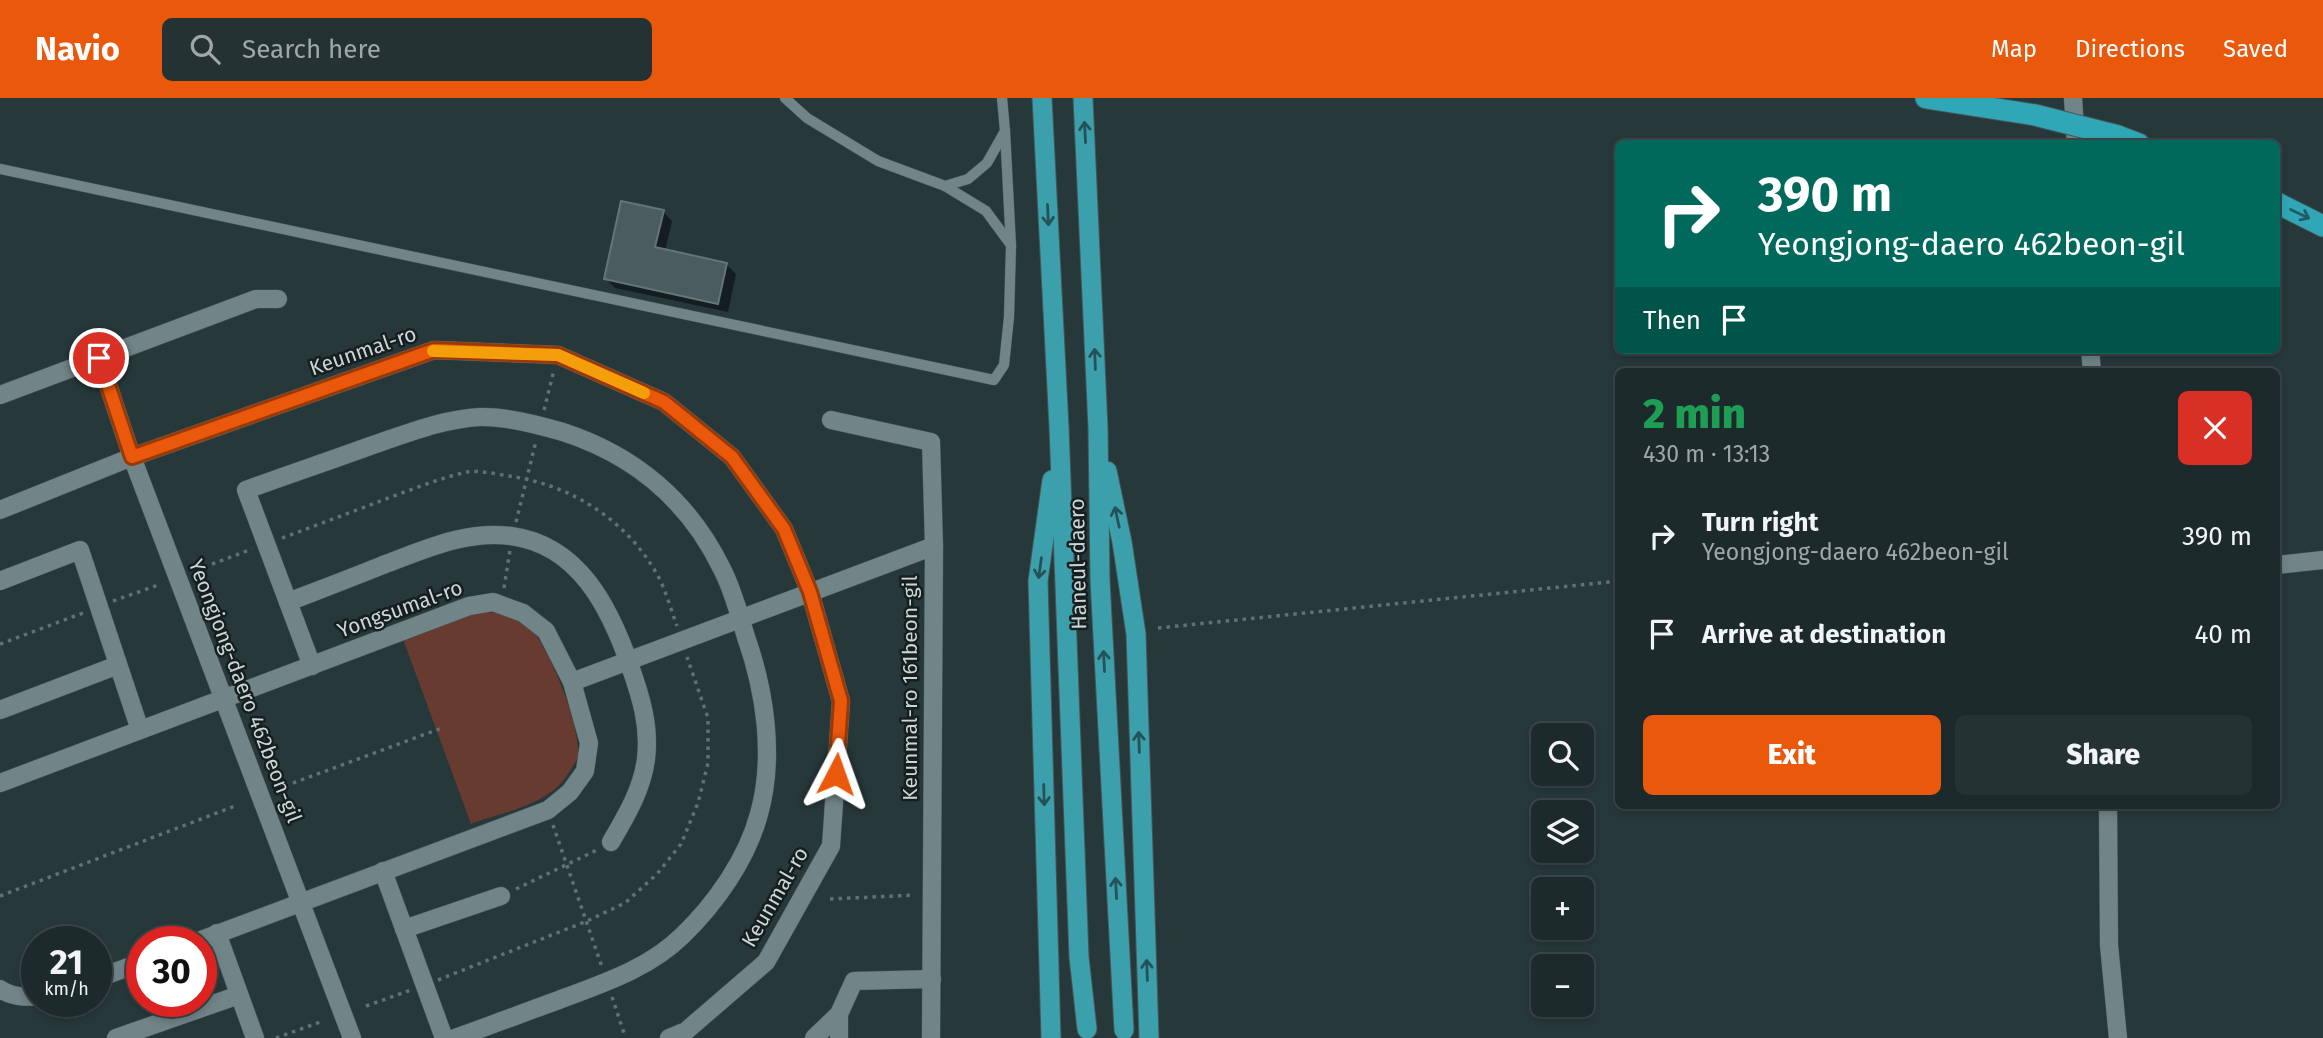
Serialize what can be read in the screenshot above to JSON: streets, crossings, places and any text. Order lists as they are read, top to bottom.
{
  "streets": {
    "highway": ["Haneul-daero"],
    "street": [
      "Keunmal-ro",
      "Yongsumal-ro",
      "Keunmal-ro 161beon-gil",
      "Yeongjong-daero 462beon-gil"
    ]
  },
  "crossings": [
    ["Keunmal-ro", "Yeongjong-daero 462beon-gil"],
    ["Yongsumal-ro", "Yeongjong-daero 462beon-gil"]
  ],
  "page": {
    "header": "Navio",
    "search": "Search here",
    "nav": ["Map", "Directions", "Saved"],
    "turn": ["390 m", "Yeongjong-daero 462beon-gil"],
    "then": "Then",
    "heading": ["2 min", "430 m · 13:13"],
    "list": [
      {
        "name": "Turn right",
        "note": "Yeongjong-daero 462beon-gil",
        "value": "390 m"
      },
      {
        "name": "Arrive at destination",
        "value": "40 m"
      }
    ],
    "buttons": ["Exit", "Share"],
    "map_buttons": ["+", "−"],
    "speed": "21 km/h",
    "limit": "30"
  }
}
